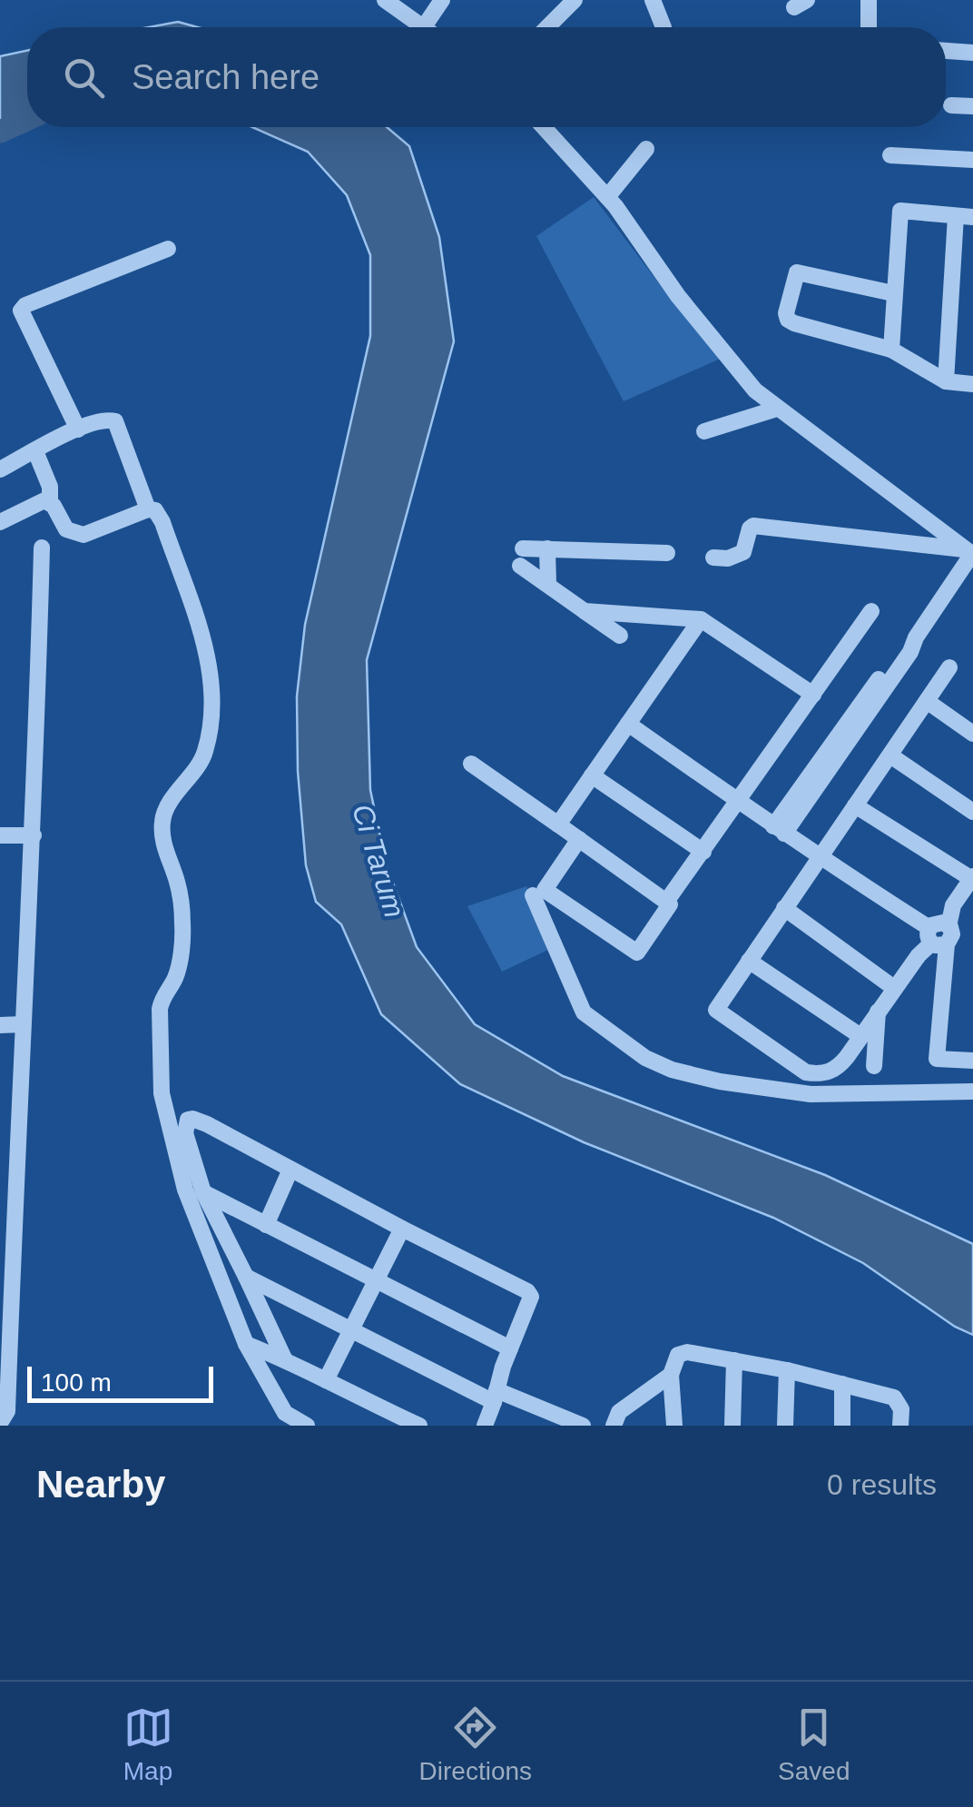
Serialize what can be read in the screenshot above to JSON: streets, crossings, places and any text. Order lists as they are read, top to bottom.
{
  "water": ["Ci Tarum"],
  "scale_bar": "100 m",
  "page": {
    "search": "Search here",
    "scale": "100 m",
    "heading": ["Nearby", "0 results"],
    "nav": ["Map", "Directions", "Saved"]
  }
}
